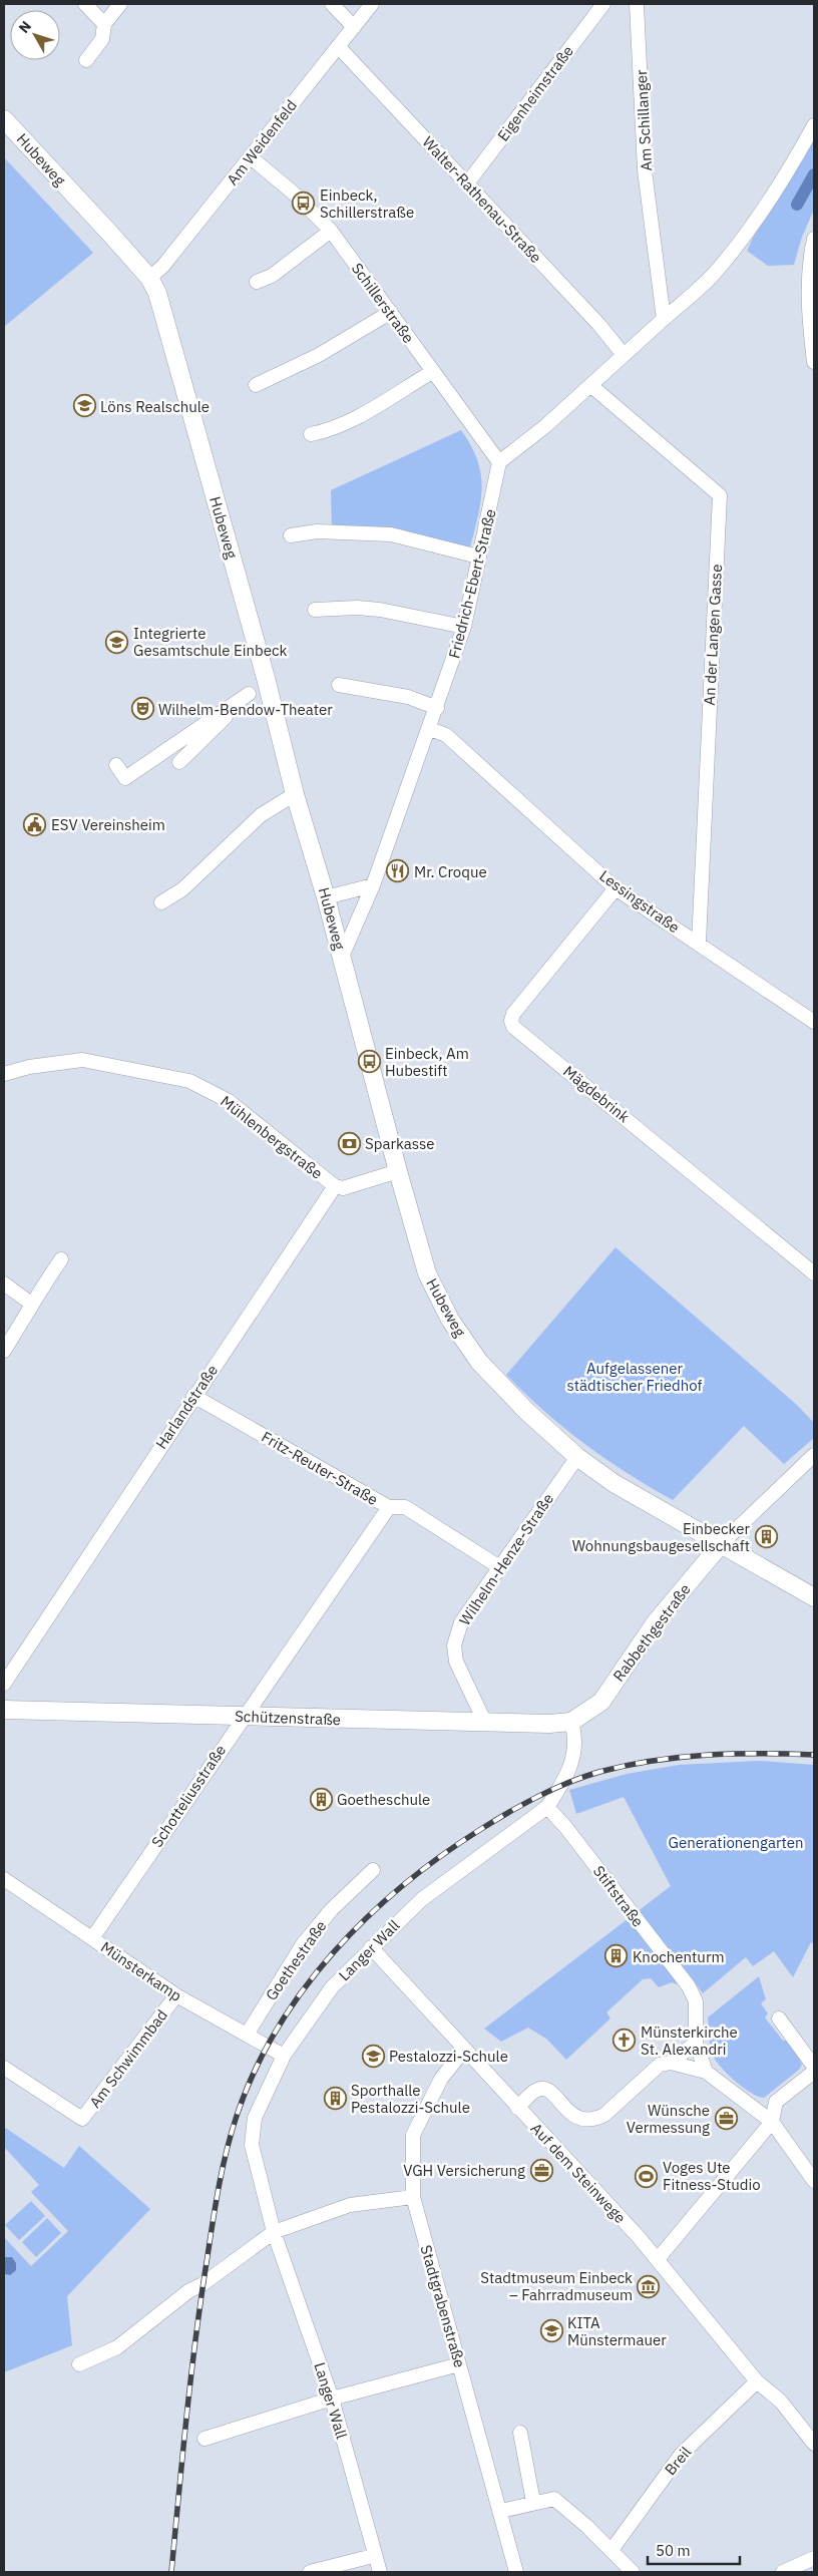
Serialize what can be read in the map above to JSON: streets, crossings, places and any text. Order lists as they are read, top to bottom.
{
  "streets": {
    "street": [
      "Eigenheimstraße",
      "Am Schillanger",
      "Am Weidenfeld",
      "Hubeweg",
      "Walter-Rathenau-Straße",
      "Schillerstraße",
      "Friedrich-Ebert-Straße",
      "An der Langen Gasse",
      "Lessingstraße",
      "Mägdebrink",
      "Mühlenbergstraße",
      "Harlandstraße",
      "Fritz-Reuter-Straße",
      "Wilhelm-Henze-Straße",
      "Rabbethgestraße",
      "Schützenstraße",
      "Schotteliusstraße",
      "Stiftstraße",
      "Langer Wall",
      "Goethestraße",
      "Münsterkamp",
      "Am Schwimmbad",
      "Auf dem Steinwege",
      "Stadtgrabenstraße",
      "Breil"
    ]
  },
  "crossings": [
    ["Eigenheimstraße", "Walter-Rathenau-Straße"],
    ["Am Weidenfeld", "Hubeweg"],
    ["Am Weidenfeld", "Walter-Rathenau-Straße"],
    ["Am Weidenfeld", "Schillerstraße"],
    ["Hubeweg", "Friedrich-Ebert-Straße"],
    ["Hubeweg", "Wilhelm-Henze-Straße"],
    ["Hubeweg", "Rabbethgestraße"],
    ["Schillerstraße", "Friedrich-Ebert-Straße"],
    ["Friedrich-Ebert-Straße", "Lessingstraße"],
    ["An der Langen Gasse", "Lessingstraße"],
    ["Lessingstraße", "Mägdebrink"],
    ["Mühlenbergstraße", "Harlandstraße"],
    ["Harlandstraße", "Fritz-Reuter-Straße"],
    ["Fritz-Reuter-Straße", "Wilhelm-Henze-Straße"],
    ["Fritz-Reuter-Straße", "Schotteliusstraße"],
    ["Wilhelm-Henze-Straße", "Schützenstraße"],
    ["Rabbethgestraße", "Schützenstraße"],
    ["Rabbethgestraße", "Langer Wall"],
    ["Schützenstraße", "Schotteliusstraße"],
    ["Schützenstraße", "Langer Wall"],
    ["Schotteliusstraße", "Münsterkamp"],
    ["Stiftstraße", "Langer Wall"],
    ["Langer Wall", "Münsterkamp"],
    ["Langer Wall", "Auf dem Steinwege"],
    ["Goethestraße", "Münsterkamp"],
    ["Münsterkamp", "Am Schwimmbad"],
    ["Auf dem Steinwege", "Stadtgrabenstraße"],
    ["Auf dem Steinwege", "Breil"]
  ],
  "parks": ["Aufgelassener städtischer Friedhof", "Generationengarten"],
  "places": {
    "bus stop": ["Einbeck, Schillerstraße", "Einbeck, Am Hubestift"],
    "school or university": [
      "Löns Realschule",
      "Integrierte Gesamtschule Einbeck",
      "Pestalozzi-Schule",
      "KITA Münstermauer"
    ],
    "theatre": ["Wilhelm-Bendow-Theater"],
    "public building": ["ESV Vereinsheim"],
    "restaurant": ["Mr. Croque"],
    "bank": ["Sparkasse"],
    "building": [
      "Einbecker Wohnungsbaugesellschaft",
      "Goetheschule",
      "Knochenturm",
      "Sporthalle Pestalozzi-Schule"
    ],
    "church": ["Münsterkirche St. Alexandri"],
    "office": ["Wünsche Vermessung", "VGH Versicherung"],
    "sports": ["Voges Ute Fitness-Studio"],
    "museum": ["Stadtmuseum Einbeck – Fahrradmuseum"]
  },
  "scale_bar": "50 m",
  "north": "top left"
}
